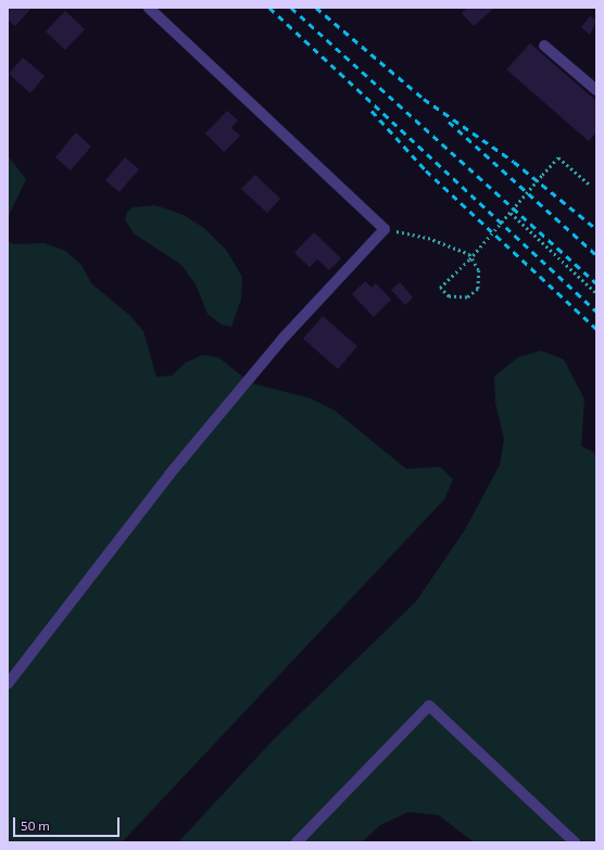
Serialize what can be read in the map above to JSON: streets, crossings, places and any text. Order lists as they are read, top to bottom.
{
  "scale_bar": "50 m"
}
